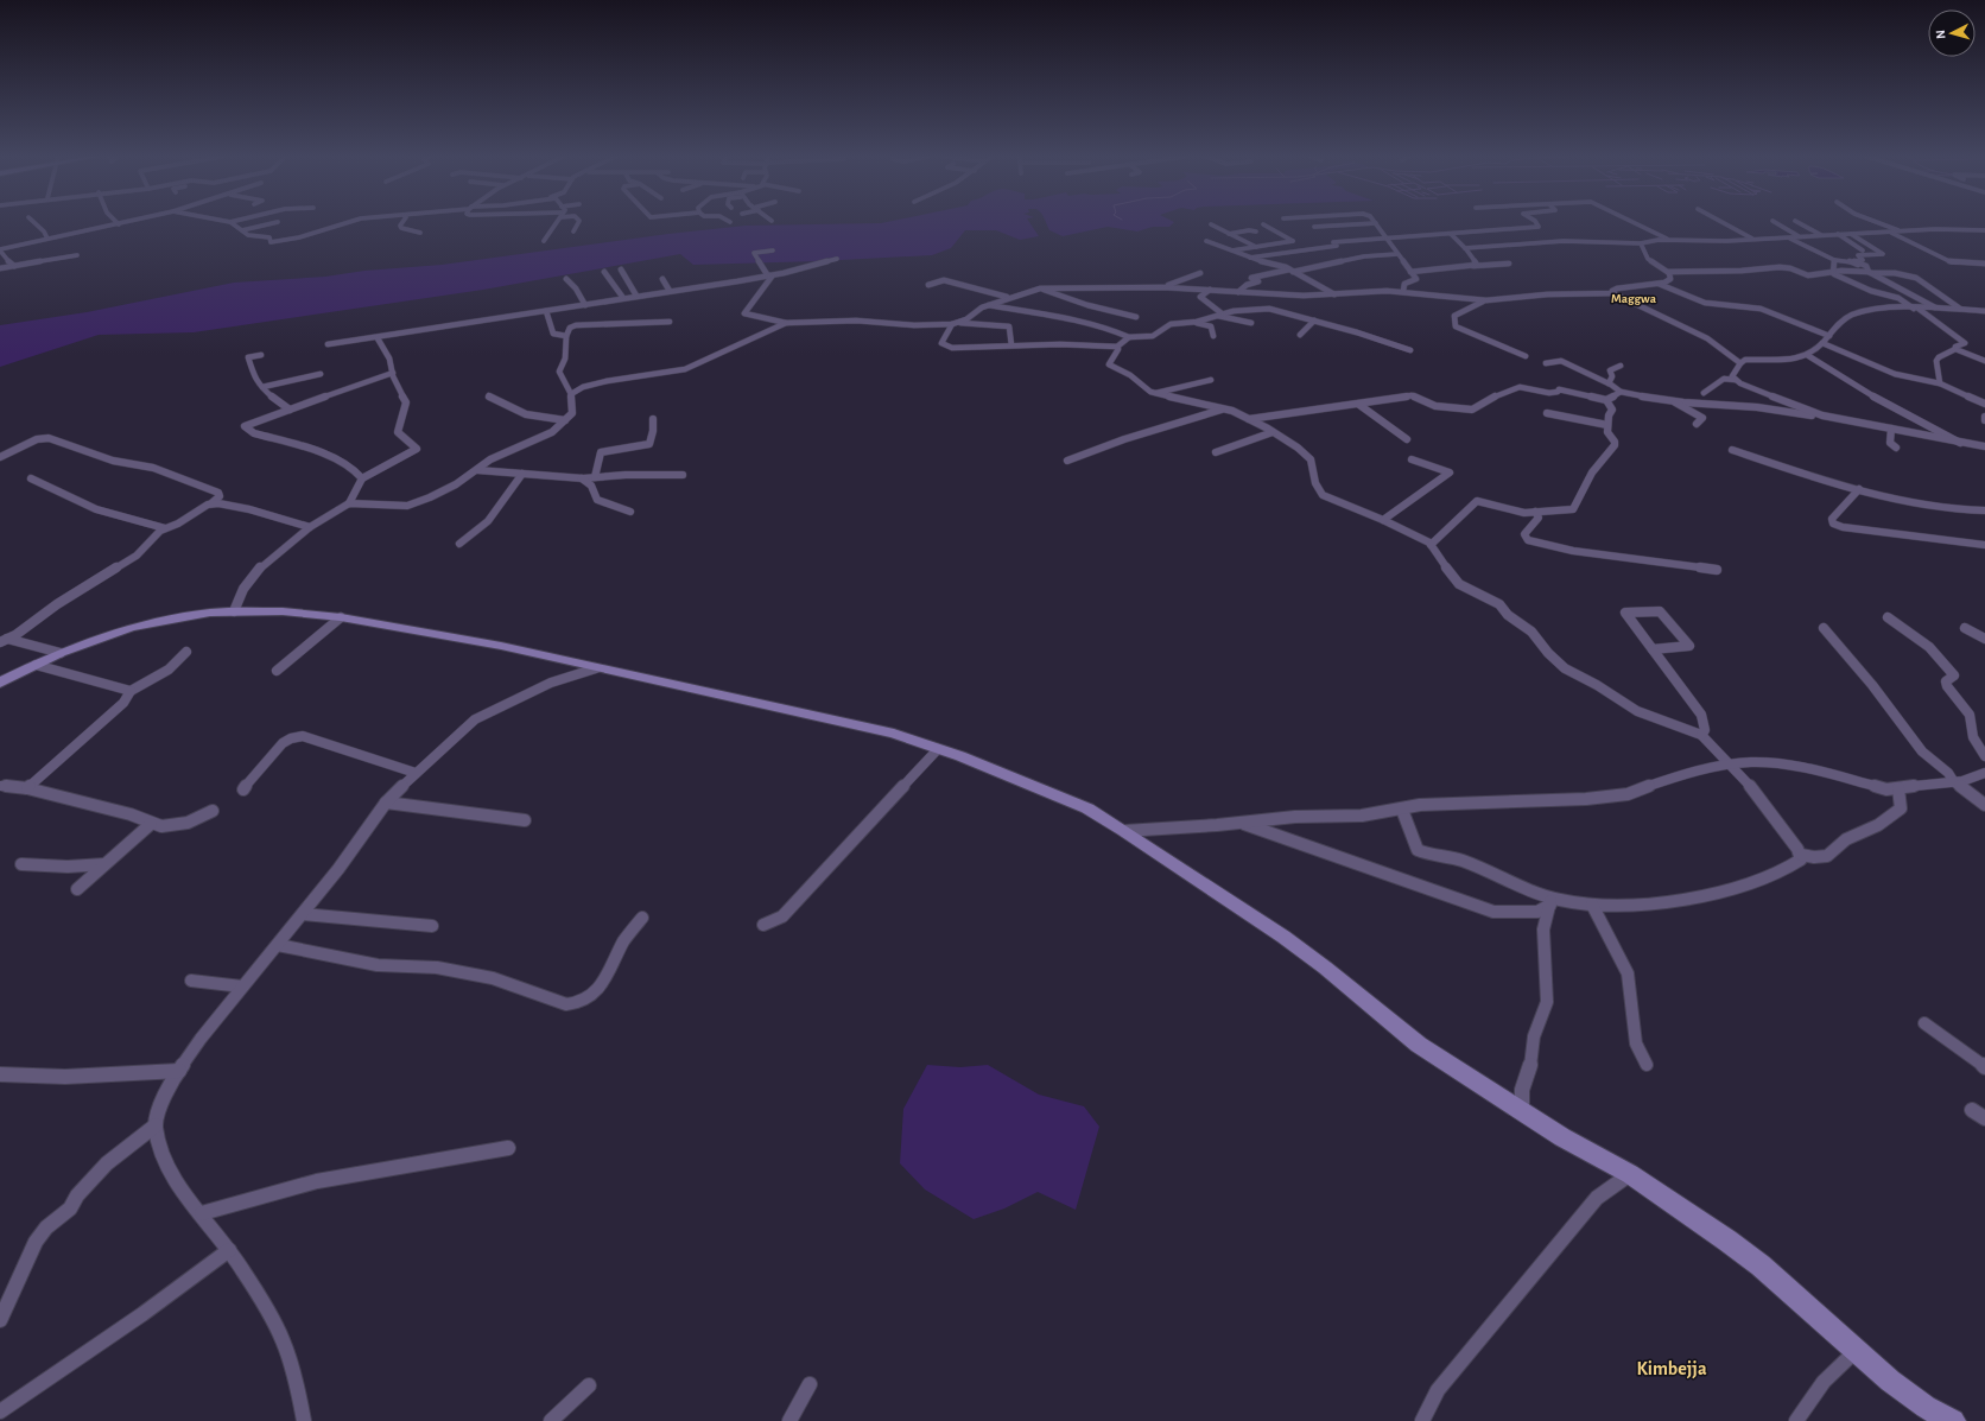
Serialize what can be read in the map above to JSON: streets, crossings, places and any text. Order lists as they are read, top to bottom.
{
  "districts": ["Maggwa", "Kimbejja"],
  "north": "left"
}
